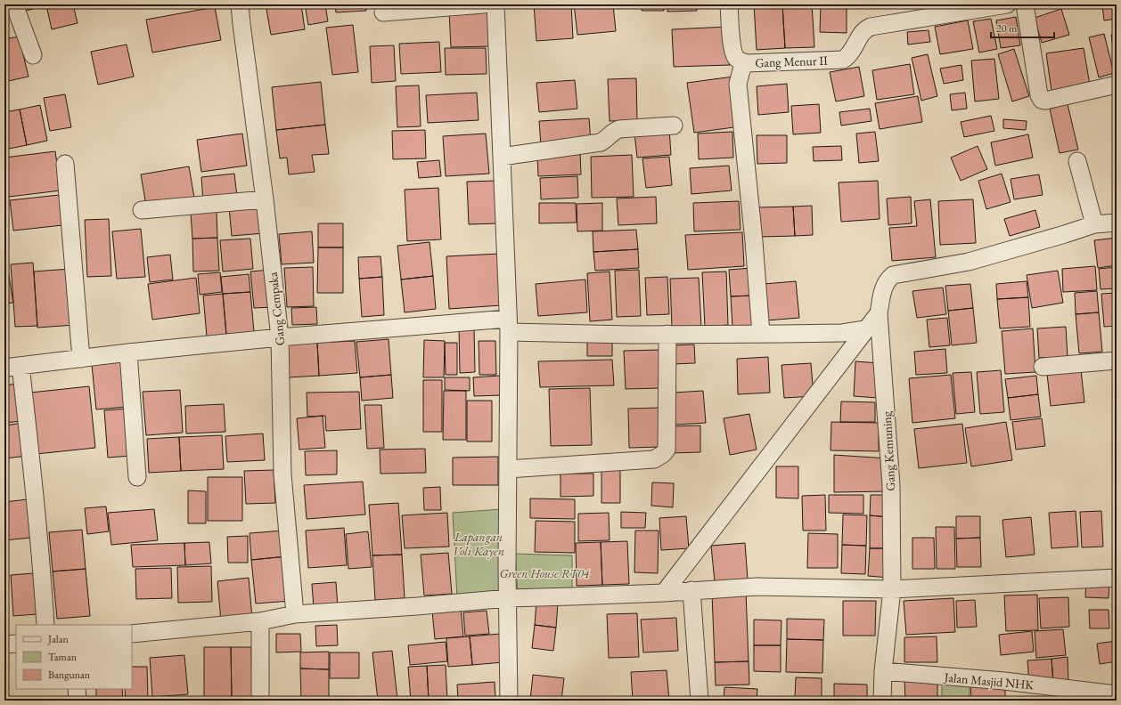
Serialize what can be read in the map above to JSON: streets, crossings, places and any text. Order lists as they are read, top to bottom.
{
  "streets": {
    "street": [
      "Gang Menur II",
      "Gang Cempaka",
      "Gang Kemuning",
      "Jalan Masjid NHK"
    ]
  },
  "crossings": [
    ["Gang Kemuning", "Jalan Masjid NHK"]
  ],
  "parks": ["Lapangan Voli Kayen", "Green House RT04"],
  "legend": ["Jalan", "Taman", "Bangunan"],
  "scale_bar": "20 m"
}
